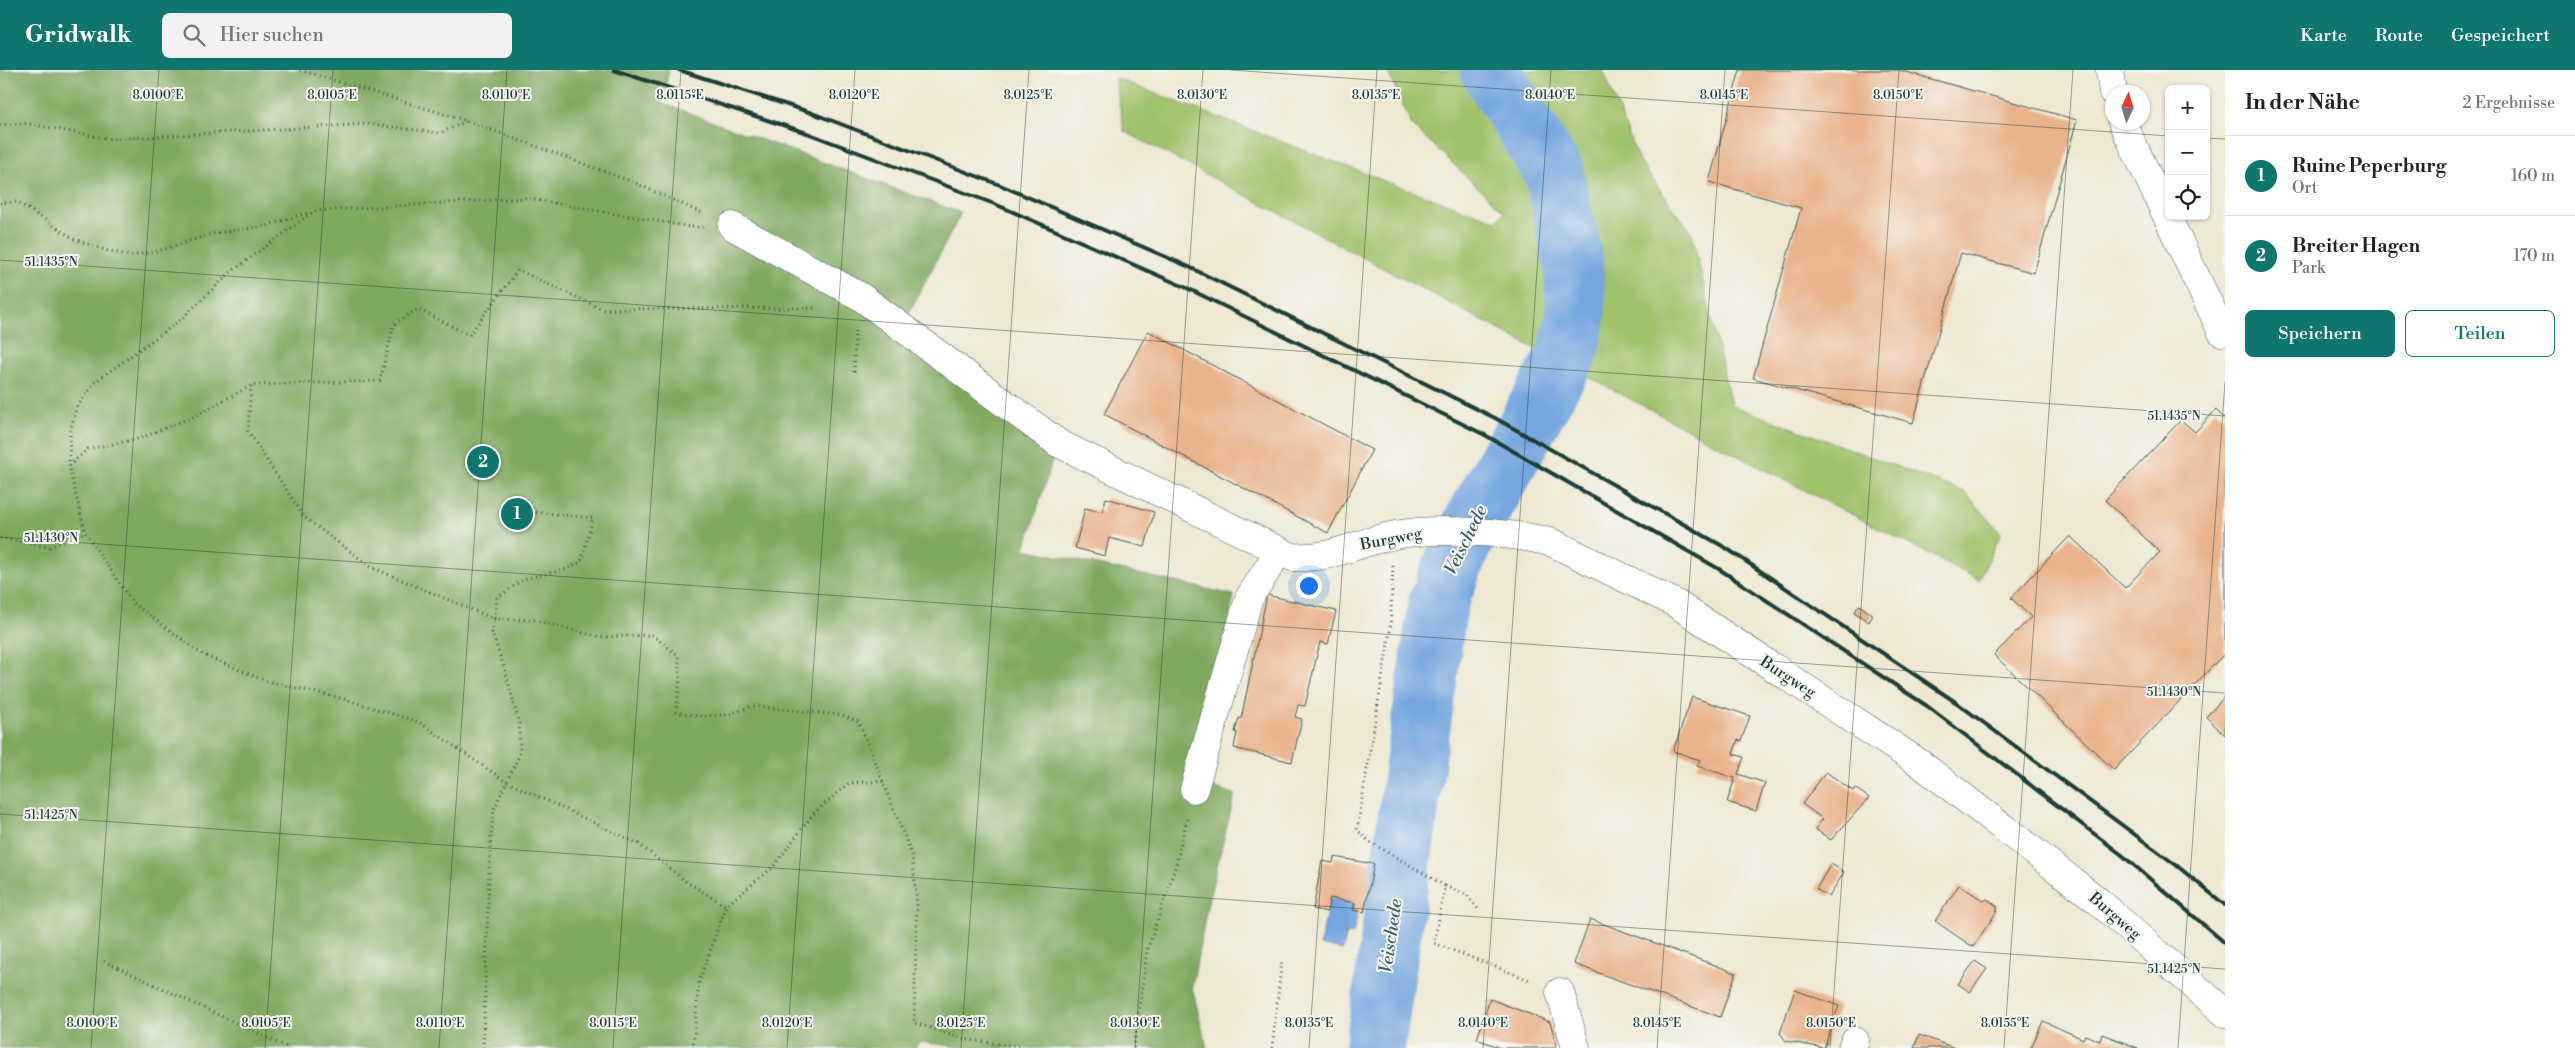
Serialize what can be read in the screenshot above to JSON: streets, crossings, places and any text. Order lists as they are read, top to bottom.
{
  "streets": {
    "street": ["Burgweg"]
  },
  "water": ["Veischede"],
  "north": "top",
  "page": {
    "header": "Gridwalk",
    "search": "Hier suchen",
    "nav": ["Karte", "Route", "Gespeichert"],
    "heading": ["In der Nähe", "2 Ergebnisse"],
    "map_buttons": ["+", "−"],
    "list": [
      {
        "mark": "1",
        "name": "Ruine Peperburg",
        "note": "Ort",
        "value": "160 m"
      },
      {
        "mark": "2",
        "name": "Breiter Hagen",
        "note": "Park",
        "value": "170 m"
      }
    ],
    "buttons": ["Speichern", "Teilen"],
    "pins": ["2", "1"]
  },
  "coordinates": [
    "8.0100°E",
    "8.0105°E",
    "8.0110°E",
    "8.0115°E",
    "8.0120°E",
    "8.0125°E",
    "8.0130°E",
    "8.0135°E",
    "8.0140°E",
    "8.0145°E",
    "8.0150°E",
    "51.1435°N",
    "51.1430°N",
    "51.1425°N",
    "8.0155°E"
  ]
}
